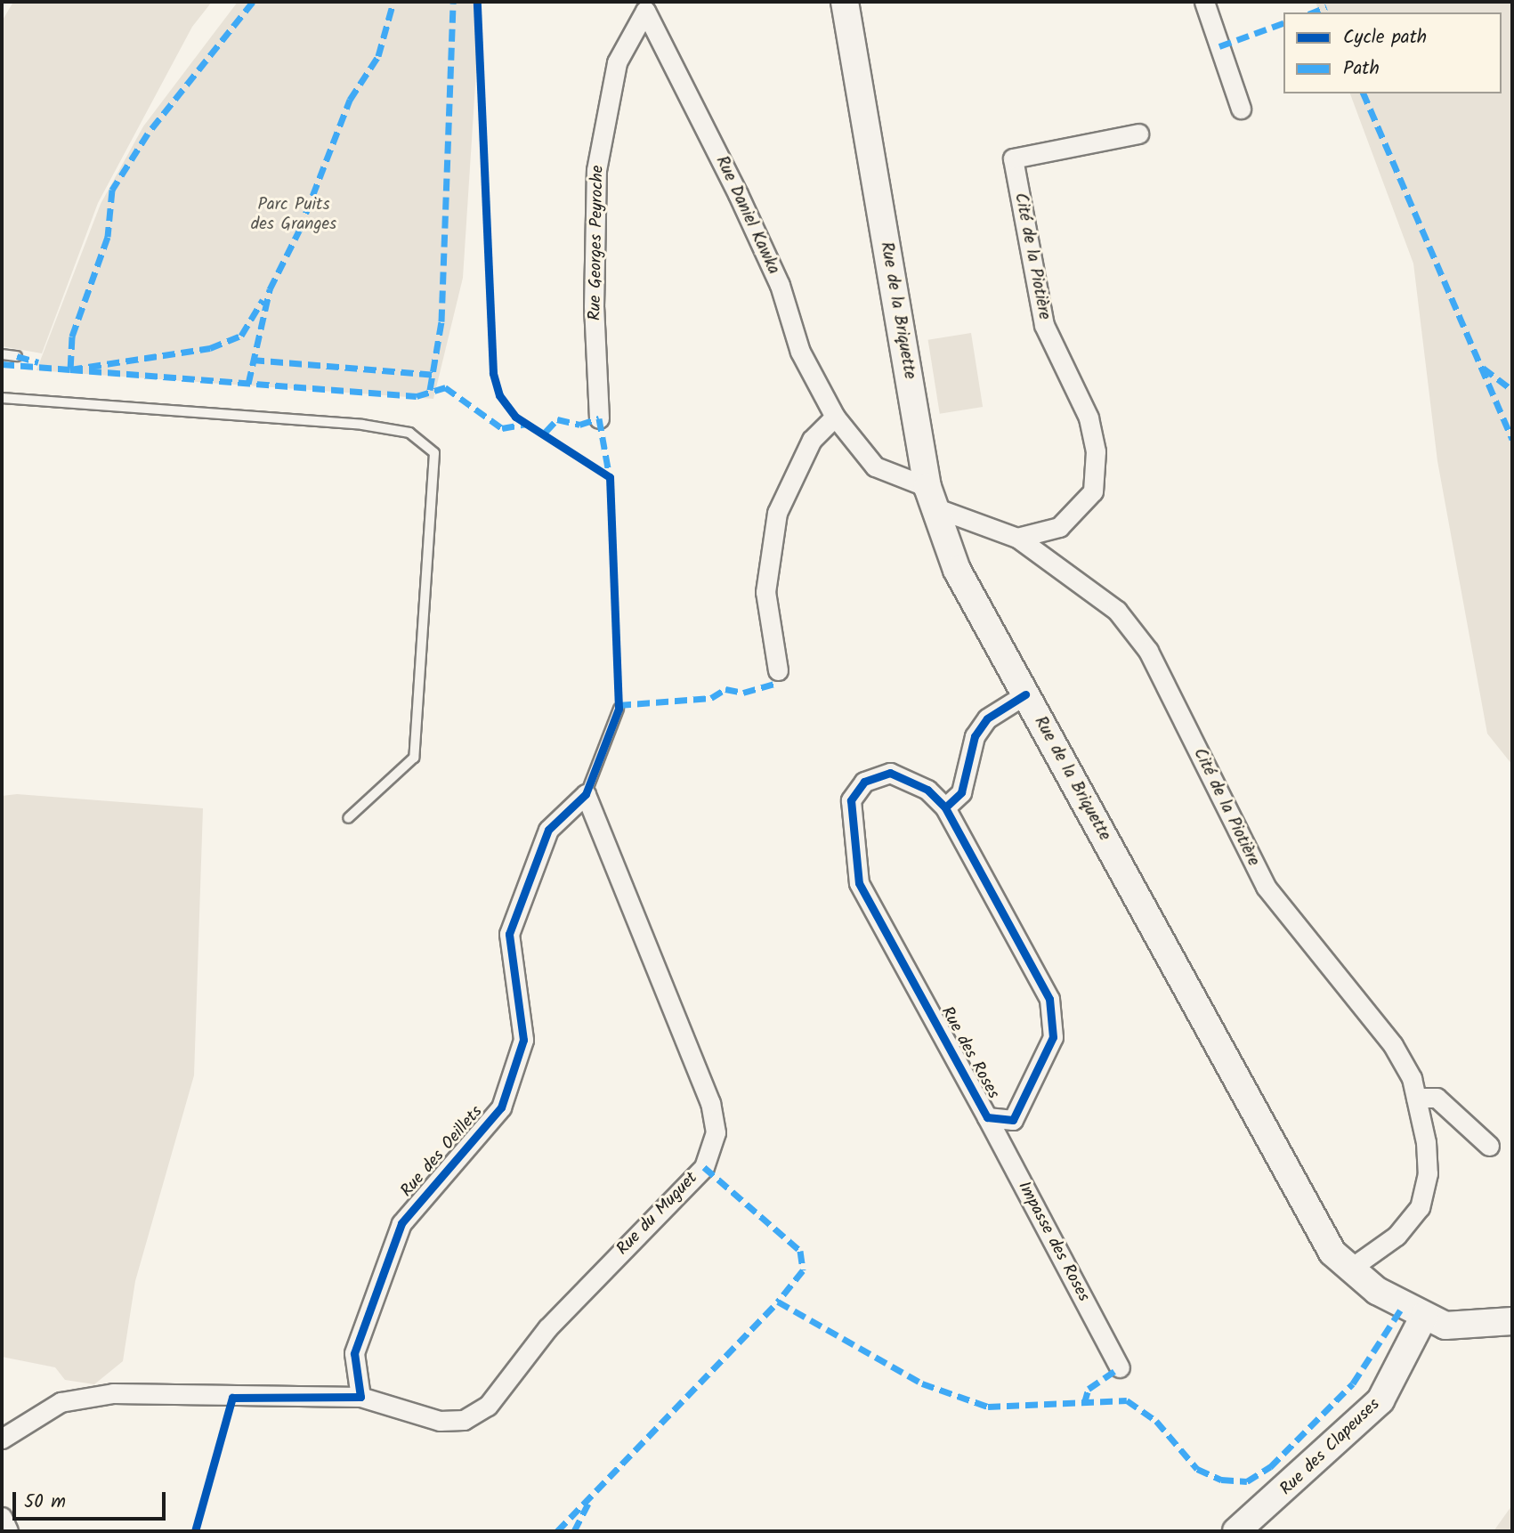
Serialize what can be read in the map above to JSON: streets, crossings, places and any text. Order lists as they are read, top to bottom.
{
  "streets": {
    "main road": ["Rue de la Briquette", "Rue des Clapeuses"],
    "street": [
      "Rue Daniel Kawka",
      "Rue Georges Peyroche",
      "Cité de la Piotière",
      "Rue des Roses",
      "Rue des Oeillets",
      "Rue du Muguet",
      "Impasse des Roses"
    ]
  },
  "crossings": [
    ["Rue Daniel Kawka", "Rue Georges Peyroche"],
    ["Rue Daniel Kawka", "Cité de la Piotière"],
    ["Rue Daniel Kawka", "Rue de la Briquette"],
    ["Cité de la Piotière", "Rue de la Briquette"],
    ["Rue de la Briquette", "Rue des Clapeuses"],
    ["Rue des Roses", "Impasse des Roses"],
    ["Rue des Oeillets", "Rue du Muguet"]
  ],
  "parks": ["Parc Puits des Granges"],
  "legend": ["Cycle path", "Path"],
  "scale_bar": "50 m"
}
